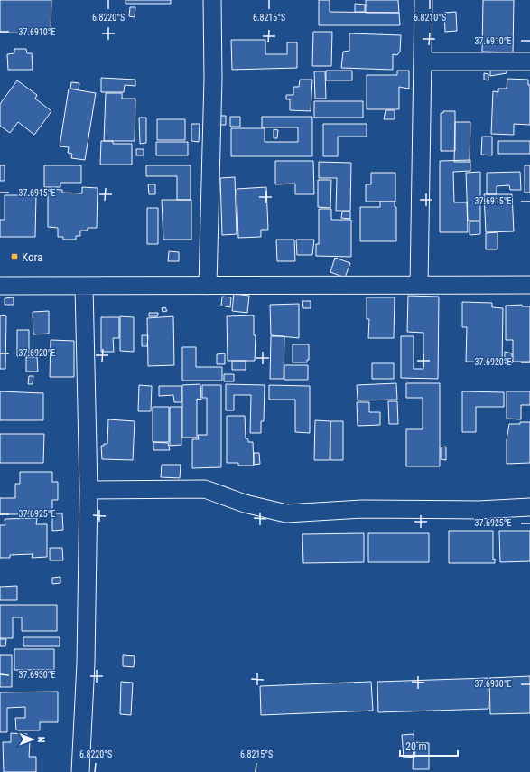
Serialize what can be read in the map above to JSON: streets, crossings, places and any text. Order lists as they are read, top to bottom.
{
  "places": {
    "transit": ["Kora"]
  },
  "scale_bar": "20 m",
  "north": "right",
  "coordinates": [
    "6.8220°S",
    "6.8215°S",
    "6.8210°S",
    "37.6910°E",
    "37.6915°E",
    "37.6920°E",
    "37.6925°E",
    "37.6930°E"
  ]
}
